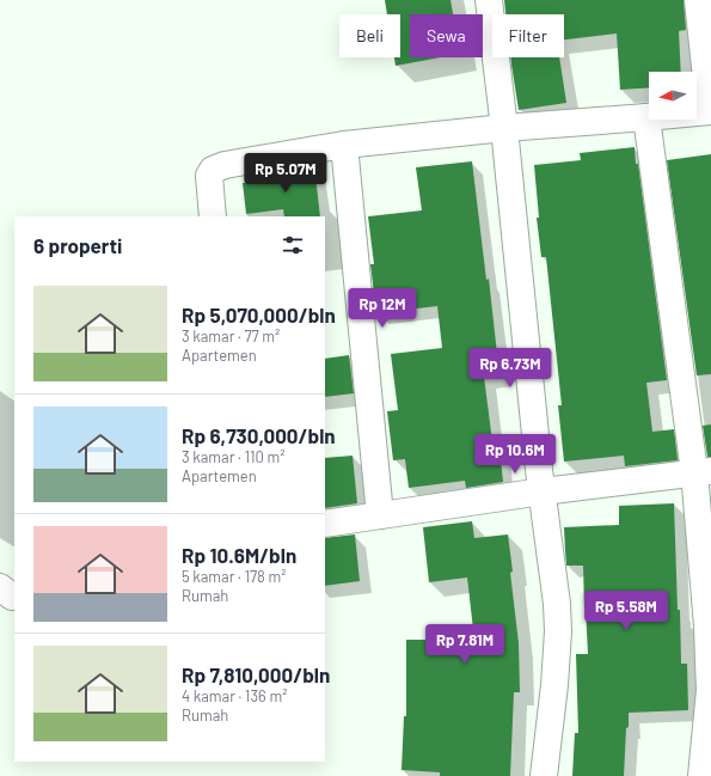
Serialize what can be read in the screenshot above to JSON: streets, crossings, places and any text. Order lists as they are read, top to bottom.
{
  "north": "left",
  "page": {
    "chip": ["Beli", "Sewa", "Filter"],
    "price": [
      "Rp 5.07M",
      "Rp 12M",
      "Rp 6.73M",
      "Rp 10.6M",
      "Rp 5.58M",
      "Rp 7.81M"
    ],
    "heading": "6 properti",
    "list": [
      {
        "name": "Rp 5,070,000/bln",
        "note": "3 kamar · 77 m² · Apartemen"
      },
      {
        "name": "Rp 6,730,000/bln",
        "note": "3 kamar · 110 m² · Apartemen"
      },
      {
        "name": "Rp 10.6M/bln",
        "note": "5 kamar · 178 m² · Rumah"
      },
      {
        "name": "Rp 7,810,000/bln",
        "note": "4 kamar · 136 m² · Rumah"
      }
    ]
  }
}
